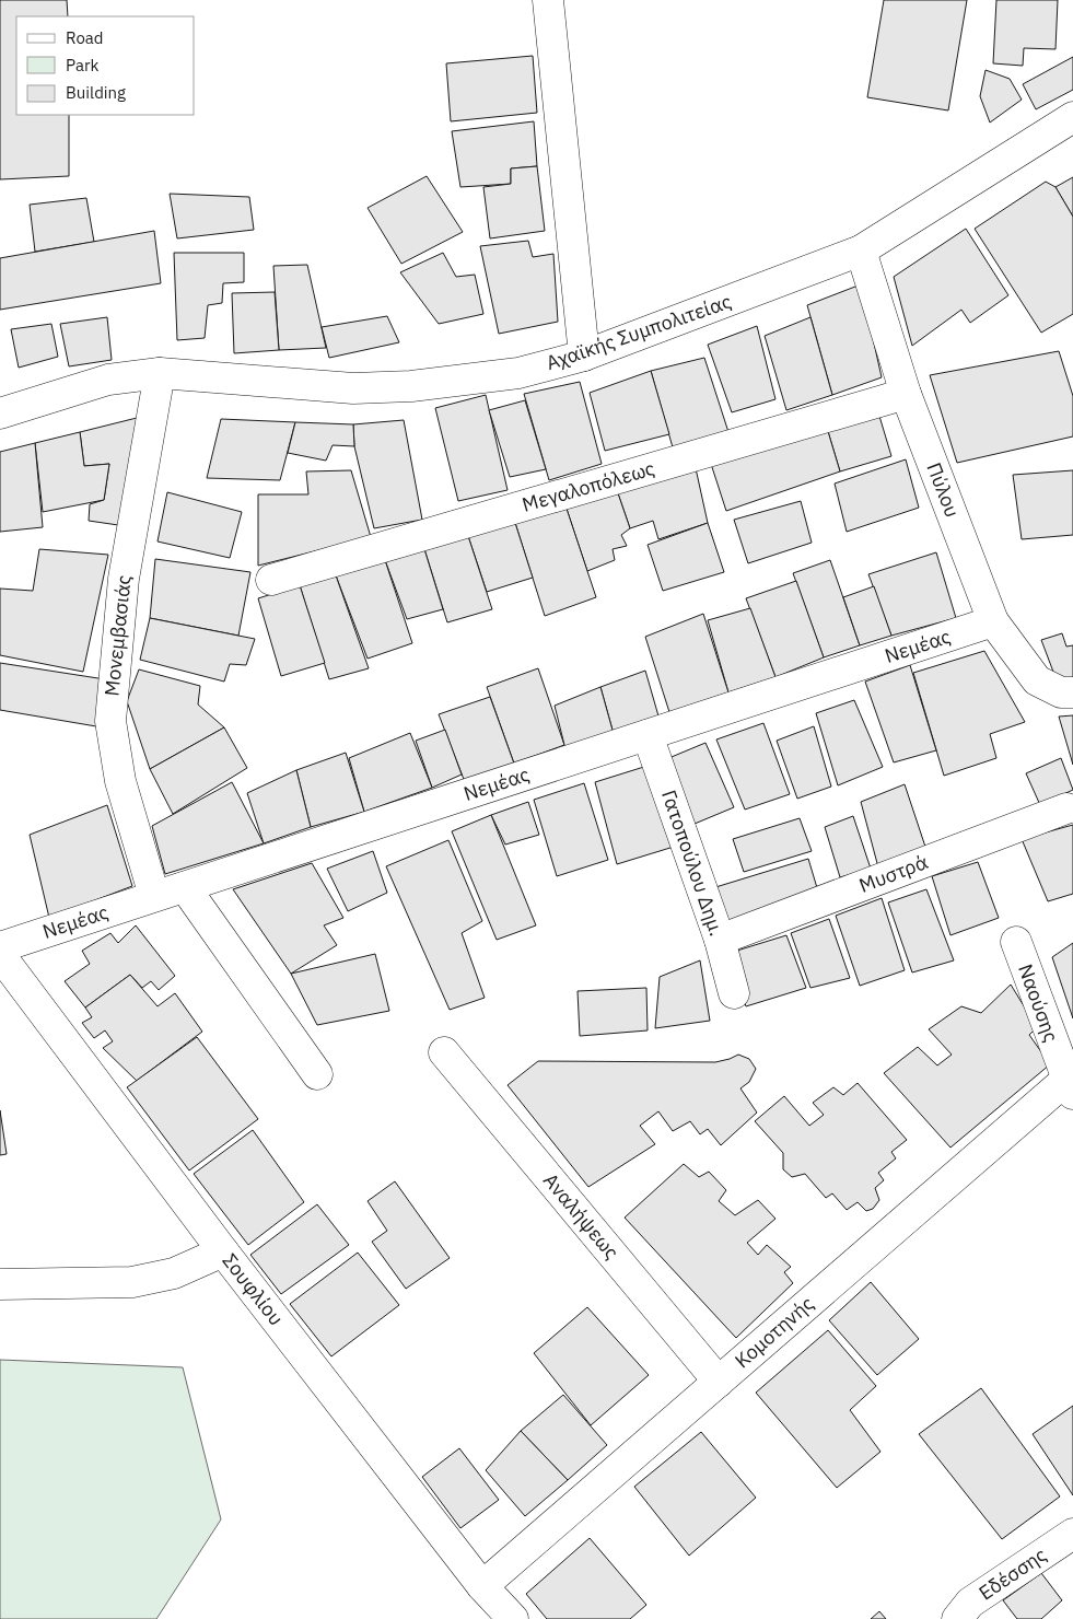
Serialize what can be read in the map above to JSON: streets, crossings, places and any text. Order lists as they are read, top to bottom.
{
  "streets": {
    "street": [
      "Αχαϊκής Συμπολιτείας",
      "Μεγαλοπόλεως",
      "Πύλου",
      "Μονεμβασιάς",
      "Νεμέας",
      "Γατοπούλου Δημ.",
      "Μυστρά",
      "Ναούσης",
      "Αναλήψεως",
      "Σουφλίου",
      "Κομοτηνής",
      "Εδέσσης"
    ]
  },
  "crossings": [
    ["Αχαϊκής Συμπολιτείας", "Πύλου"],
    ["Αχαϊκής Συμπολιτείας", "Μονεμβασιάς"],
    ["Μεγαλοπόλεως", "Πύλου"],
    ["Πύλου", "Νεμέας"],
    ["Μονεμβασιάς", "Νεμέας"],
    ["Νεμέας", "Γατοπούλου Δημ."],
    ["Γατοπούλου Δημ.", "Μυστρά"],
    ["Ναούσης", "Κομοτηνής"],
    ["Αναλήψεως", "Κομοτηνής"],
    ["Σουφλίου", "Κομοτηνής"]
  ],
  "legend": ["Road", "Park", "Building"]
}
